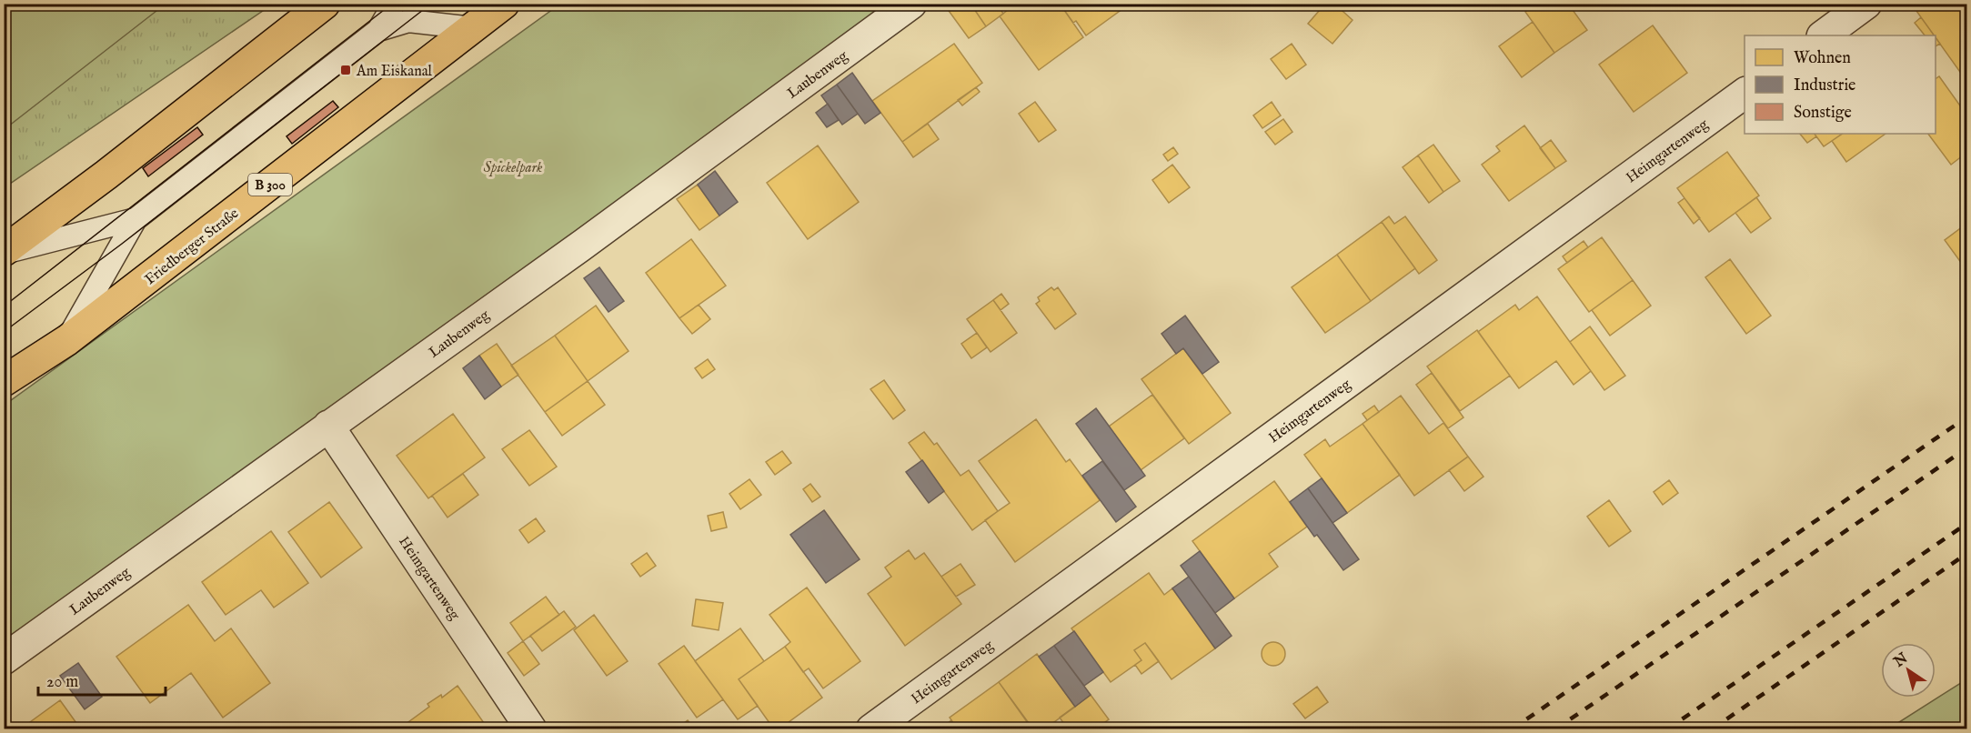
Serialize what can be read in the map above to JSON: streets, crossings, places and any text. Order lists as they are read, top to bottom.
{
  "streets": {
    "main road": ["B 300", "Friedberger Straße"],
    "street": ["Laubenweg", "Heimgartenweg"]
  },
  "crossings": [
    ["Laubenweg", "Heimgartenweg"]
  ],
  "parks": ["Spickelpark"],
  "places": {
    "transit": ["Am Eiskanal"]
  },
  "legend": ["Wohnen", "Industrie", "Sonstige"],
  "scale_bar": "20 m",
  "north": "top left"
}
